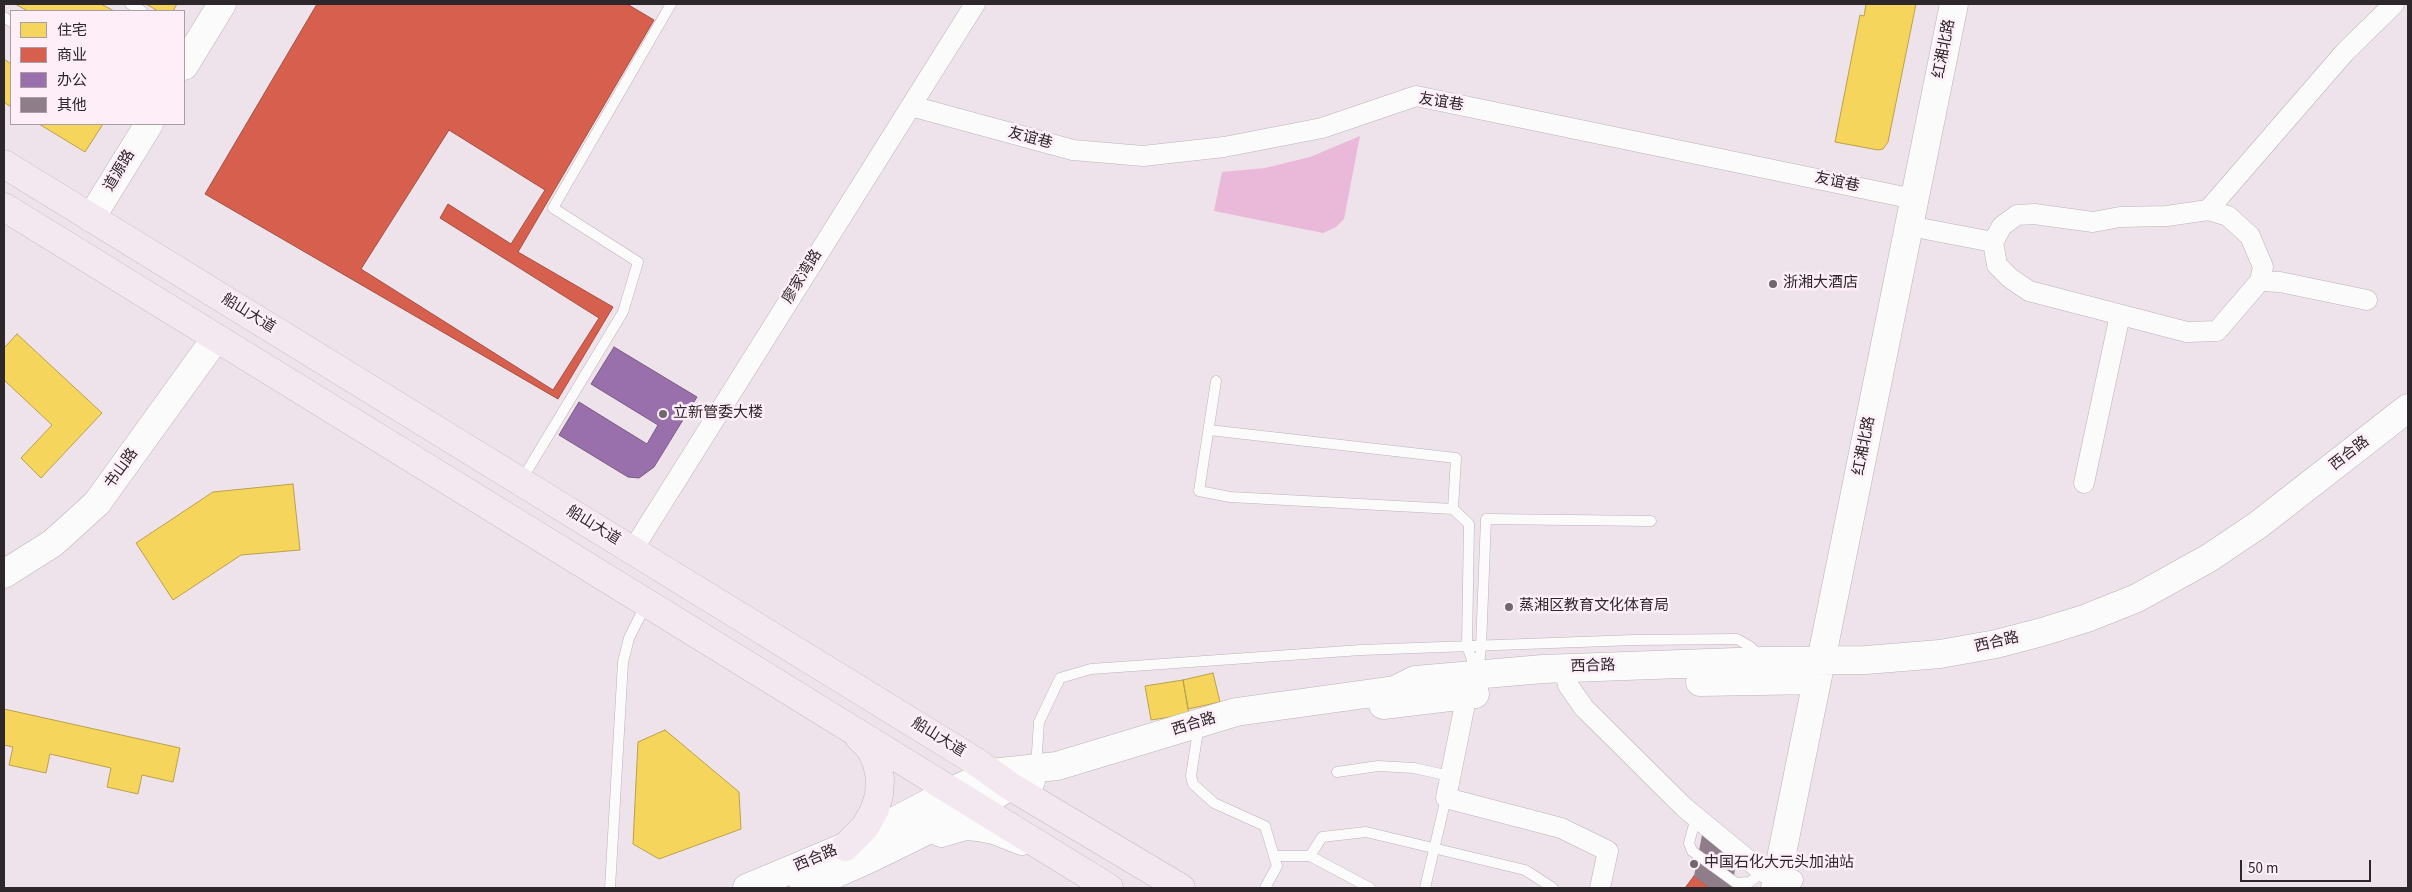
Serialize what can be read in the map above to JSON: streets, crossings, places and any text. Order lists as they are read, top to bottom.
{
  "streets": {
    "highway": ["船山大道"],
    "main road": [
      "红湘北路",
      "道源路",
      "西合路",
      "书山路"
    ],
    "street": ["友谊巷", "廖家湾路"]
  },
  "crossings": [
    ["红湘北路", "友谊巷"],
    ["红湘北路", "西合路"],
    ["友谊巷", "廖家湾路"],
    ["道源路", "船山大道"],
    ["廖家湾路", "船山大道"],
    ["船山大道", "西合路"]
  ],
  "places": [
    "浙湘大酒店",
    "立新管委大楼",
    "蒸湘区教育文化体育局",
    "中国石化大元头加油站"
  ],
  "legend": [
    "住宅",
    "商业",
    "办公",
    "其他"
  ],
  "scale_bar": "50 m"
}
